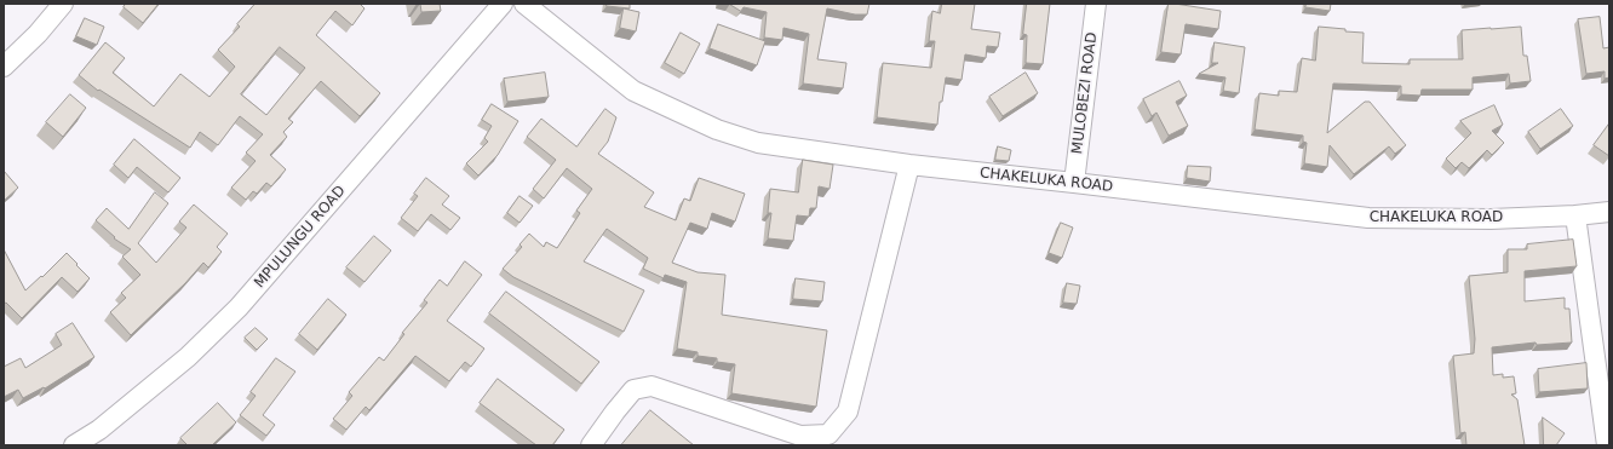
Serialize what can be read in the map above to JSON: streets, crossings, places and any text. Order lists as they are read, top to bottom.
{
  "streets": {
    "street": ["MULOBEZI ROAD", "CHAKELUKA ROAD", "MPULUNGU ROAD"]
  },
  "crossings": [
    ["MULOBEZI ROAD", "CHAKELUKA ROAD"]
  ]
}
